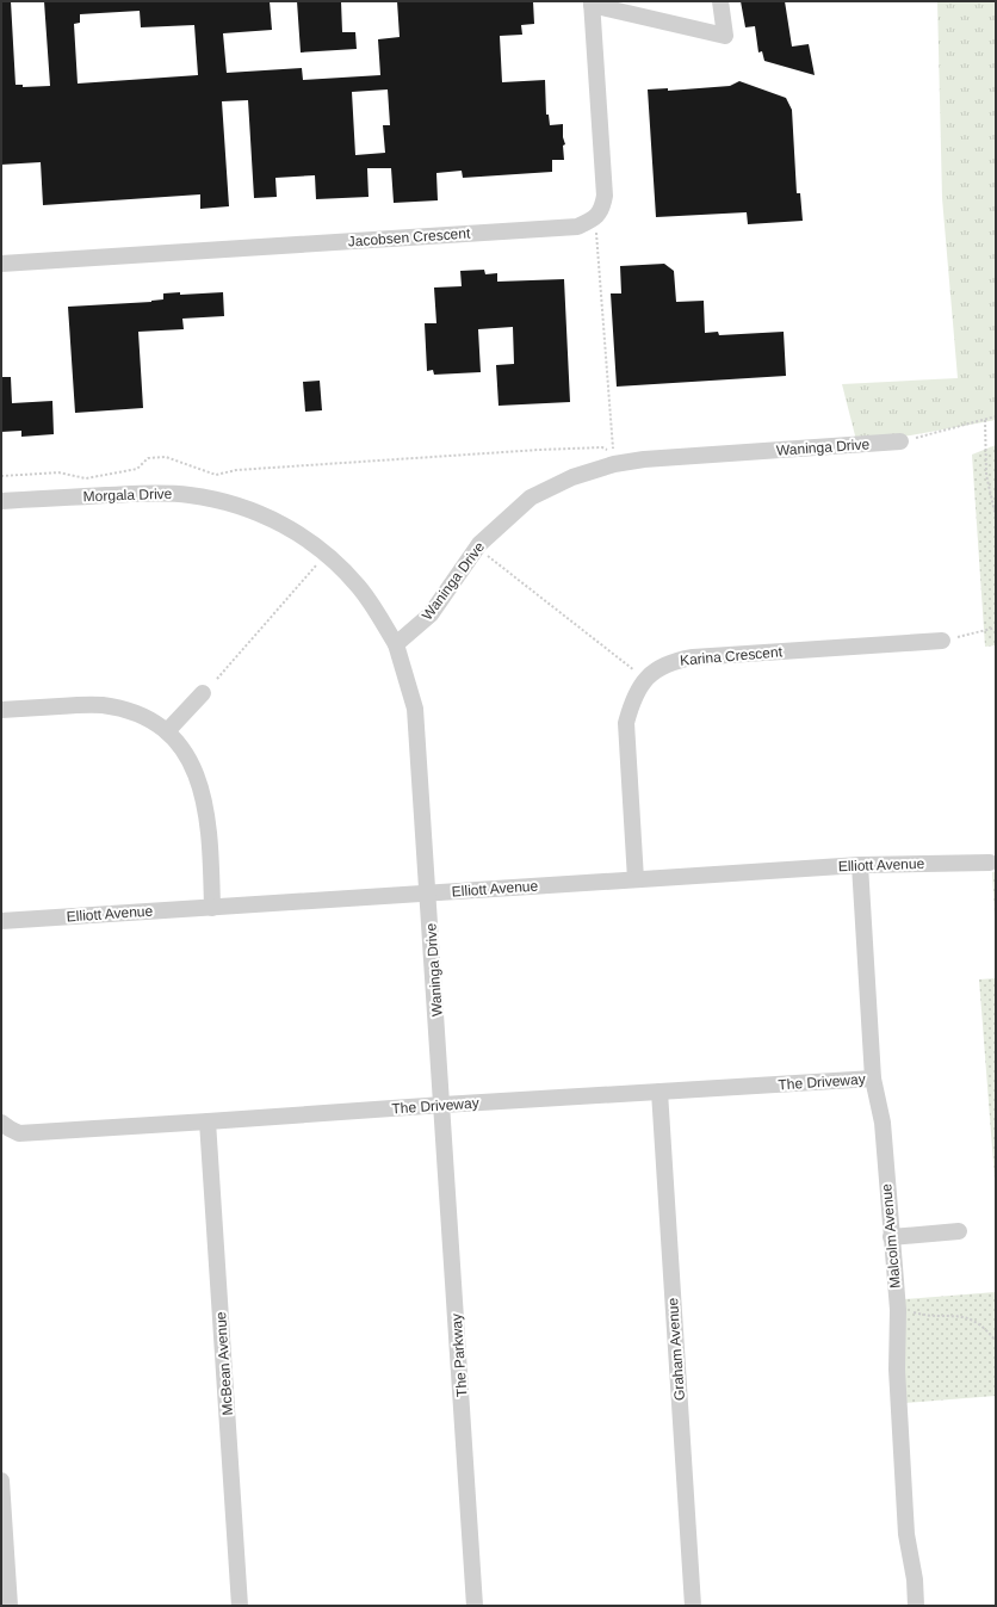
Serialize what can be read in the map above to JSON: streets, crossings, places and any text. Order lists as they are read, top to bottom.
{
  "streets": {
    "street": [
      "Jacobsen Crescent",
      "Waninga Drive",
      "Morgala Drive",
      "Karina Crescent",
      "Elliott Avenue",
      "The Driveway",
      "Malcolm Avenue",
      "Graham Avenue",
      "The Parkway",
      "McBean Avenue"
    ]
  },
  "crossings": [
    ["Waninga Drive", "Morgala Drive"],
    ["Waninga Drive", "Elliott Avenue"],
    ["Waninga Drive", "The Driveway"],
    ["Waninga Drive", "The Parkway"],
    ["Karina Crescent", "Elliott Avenue"],
    ["Elliott Avenue", "Malcolm Avenue"],
    ["The Driveway", "Malcolm Avenue"],
    ["The Driveway", "Graham Avenue"],
    ["The Driveway", "The Parkway"],
    ["The Driveway", "McBean Avenue"]
  ]
}
